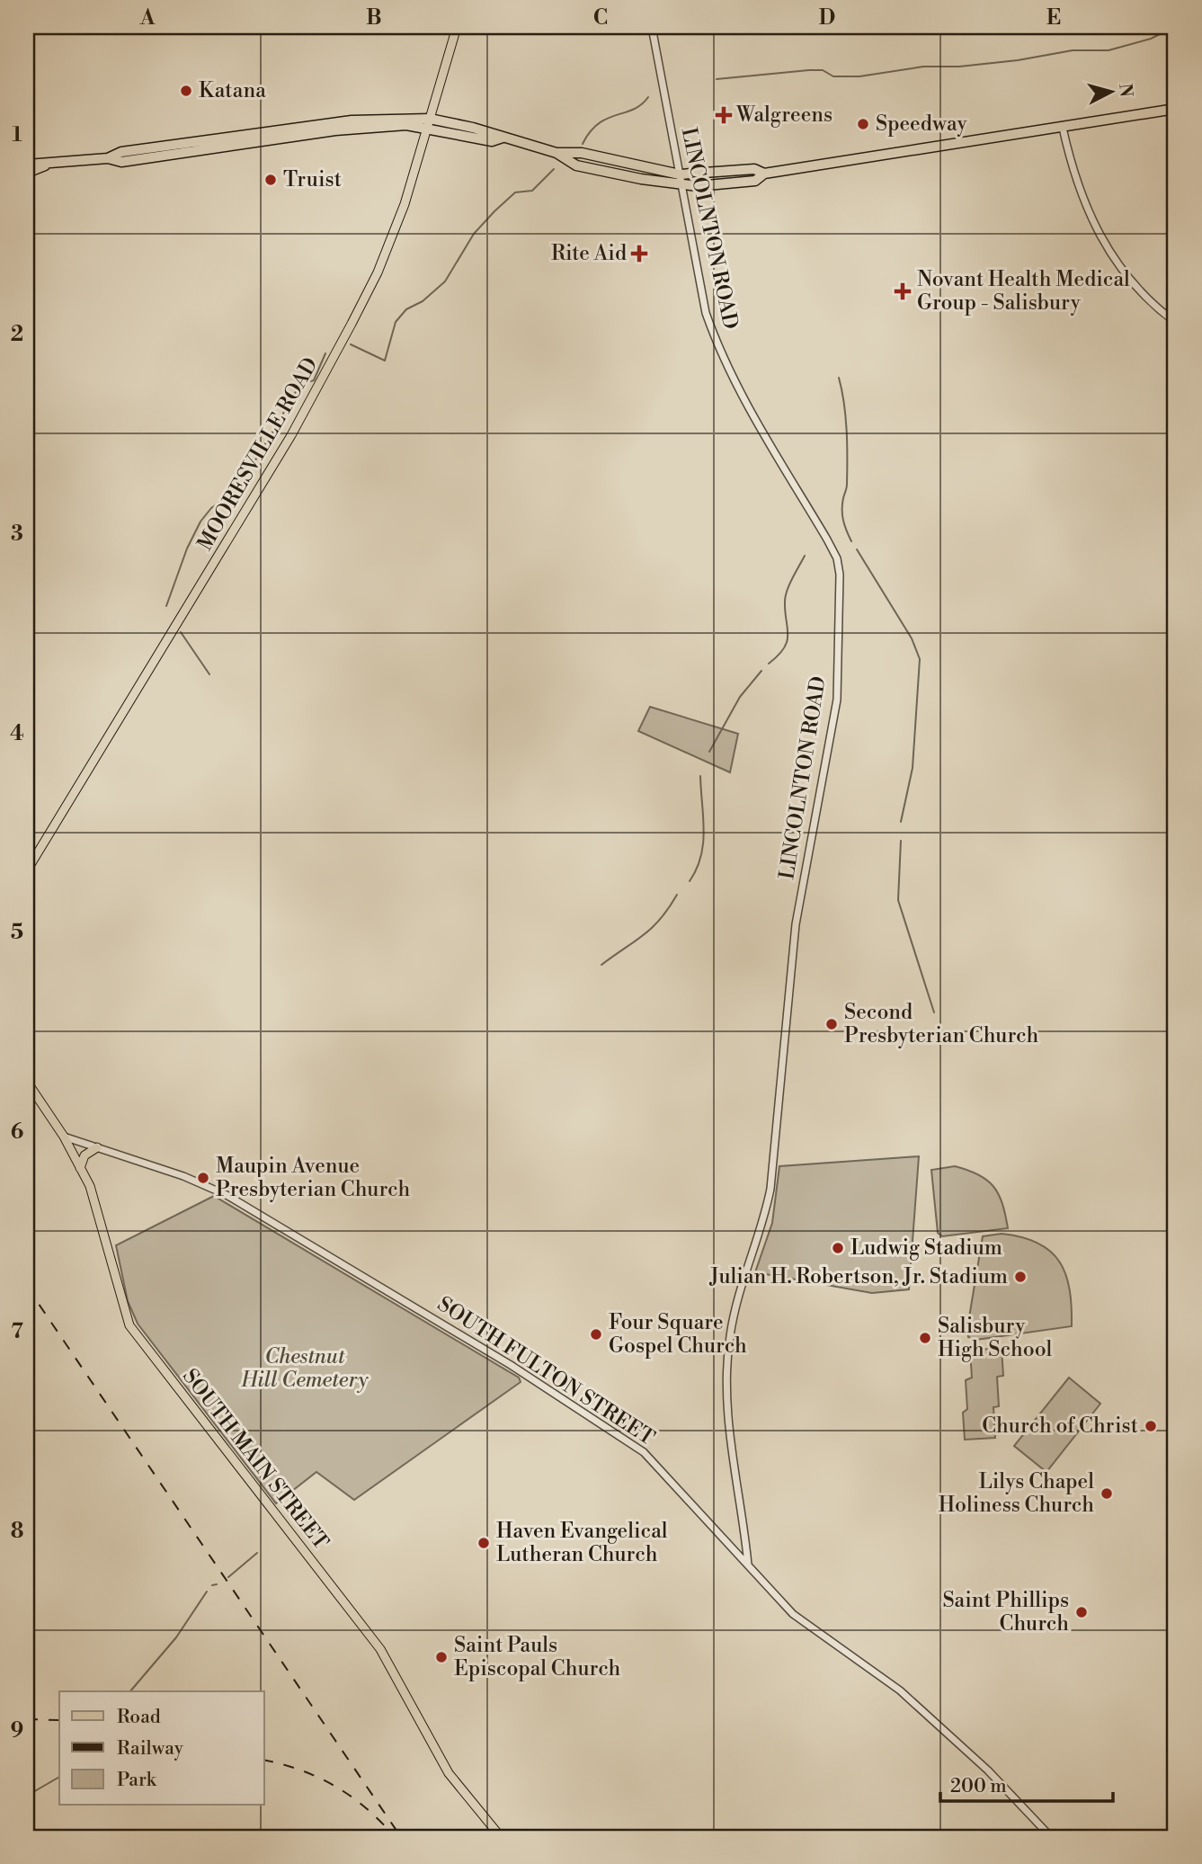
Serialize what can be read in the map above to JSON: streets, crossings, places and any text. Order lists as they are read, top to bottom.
{
  "streets": {
    "main road": ["MOORESVILLE ROAD", "SOUTH MAIN STREET"],
    "street": ["LINCOLNTON ROAD", "SOUTH FULTON STREET"]
  },
  "crossings": [
    ["LINCOLNTON ROAD", "SOUTH FULTON STREET"],
    ["SOUTH FULTON STREET", "SOUTH MAIN STREET"]
  ],
  "parks": ["Chestnut Hill Cemetery"],
  "places": {
    "other": [
      "Katana",
      "Speedway",
      "Truist",
      "Second Presbyterian Church",
      "Maupin Avenue Presbyterian Church",
      "Ludwig Stadium",
      "Julian H. Robertson, Jr. Stadium",
      "Four Square Gospel Church",
      "Salisbury High School",
      "Church of Christ",
      "Lilys Chapel Holiness Church",
      "Haven Evangelical Lutheran Church",
      "Saint Phillips Church",
      "Saint Pauls Episcopal Church"
    ],
    "health": ["Walgreens", "Rite Aid", "Novant Health Medical Group - Salisbury"]
  },
  "legend": ["Road", "Railway", "Park"],
  "scale_bar": "200 m",
  "north": "right",
  "grid": {
    "columns": [
      "A",
      "B",
      "C",
      "D",
      "E"
    ],
    "rows": [
      "1",
      "2",
      "3",
      "4",
      "5",
      "6",
      "7",
      "8",
      "9"
    ]
  }
}
